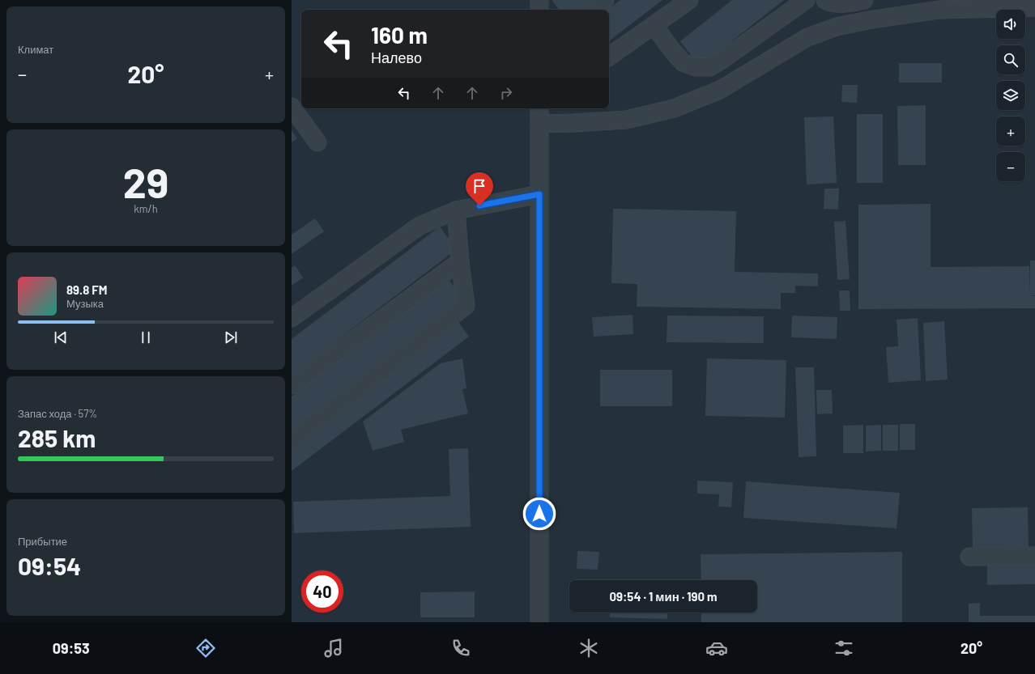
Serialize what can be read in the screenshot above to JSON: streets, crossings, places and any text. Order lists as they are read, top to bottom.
{
  "page": {
    "tile": [
      "Климат",
      ["29", "km/h"],
      ["Запас хода · 57%", "285 km"],
      ["Прибытие", "09:54"]
    ],
    "map_buttons": ["+", "−"],
    "turn": ["160 m", "Налево"],
    "heat": ["−", "20°", "+"],
    "song": ["89.8 FM", "Музыка"],
    "limit": "40",
    "trip": "09:54 · 1 мин · 190 m",
    "tabs": ["09:53", "20°"]
  }
}
